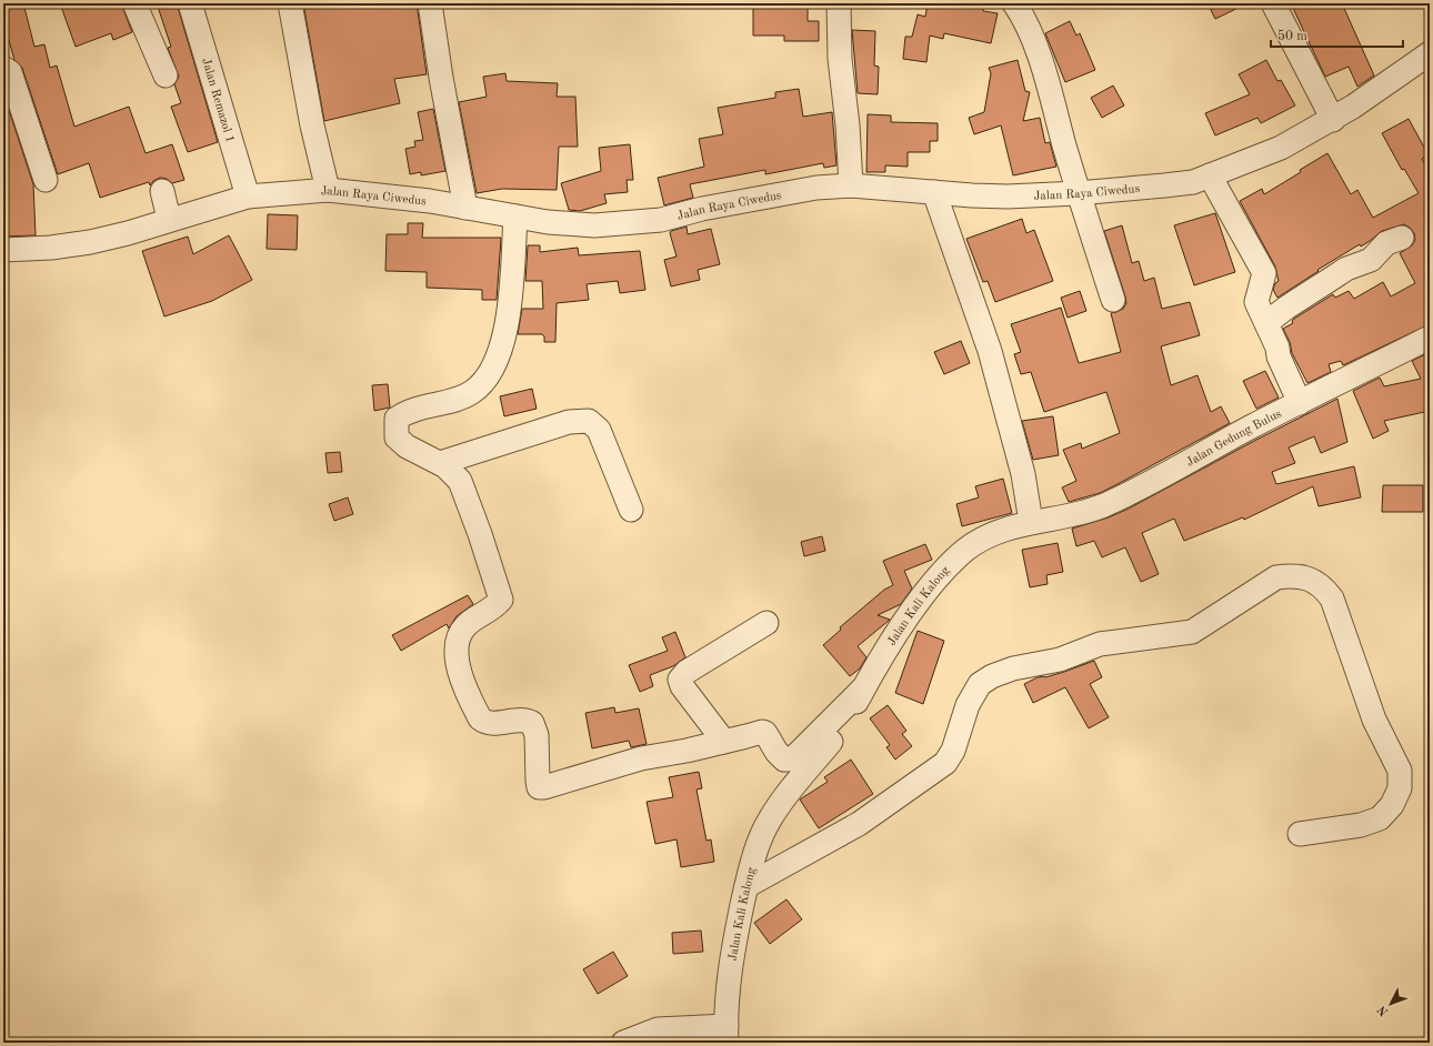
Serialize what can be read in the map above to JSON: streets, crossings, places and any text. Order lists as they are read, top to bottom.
{
  "streets": {
    "street": [
      "Jalan Remazol 1",
      "Jalan Raya Ciwedus",
      "Jalan Gedung Bulus",
      "Jalan Kali Kalong"
    ]
  },
  "crossings": [
    ["Jalan Remazol 1", "Jalan Raya Ciwedus"],
    ["Jalan Gedung Bulus", "Jalan Kali Kalong"]
  ],
  "scale_bar": "50 m",
  "north": "bottom left"
}
